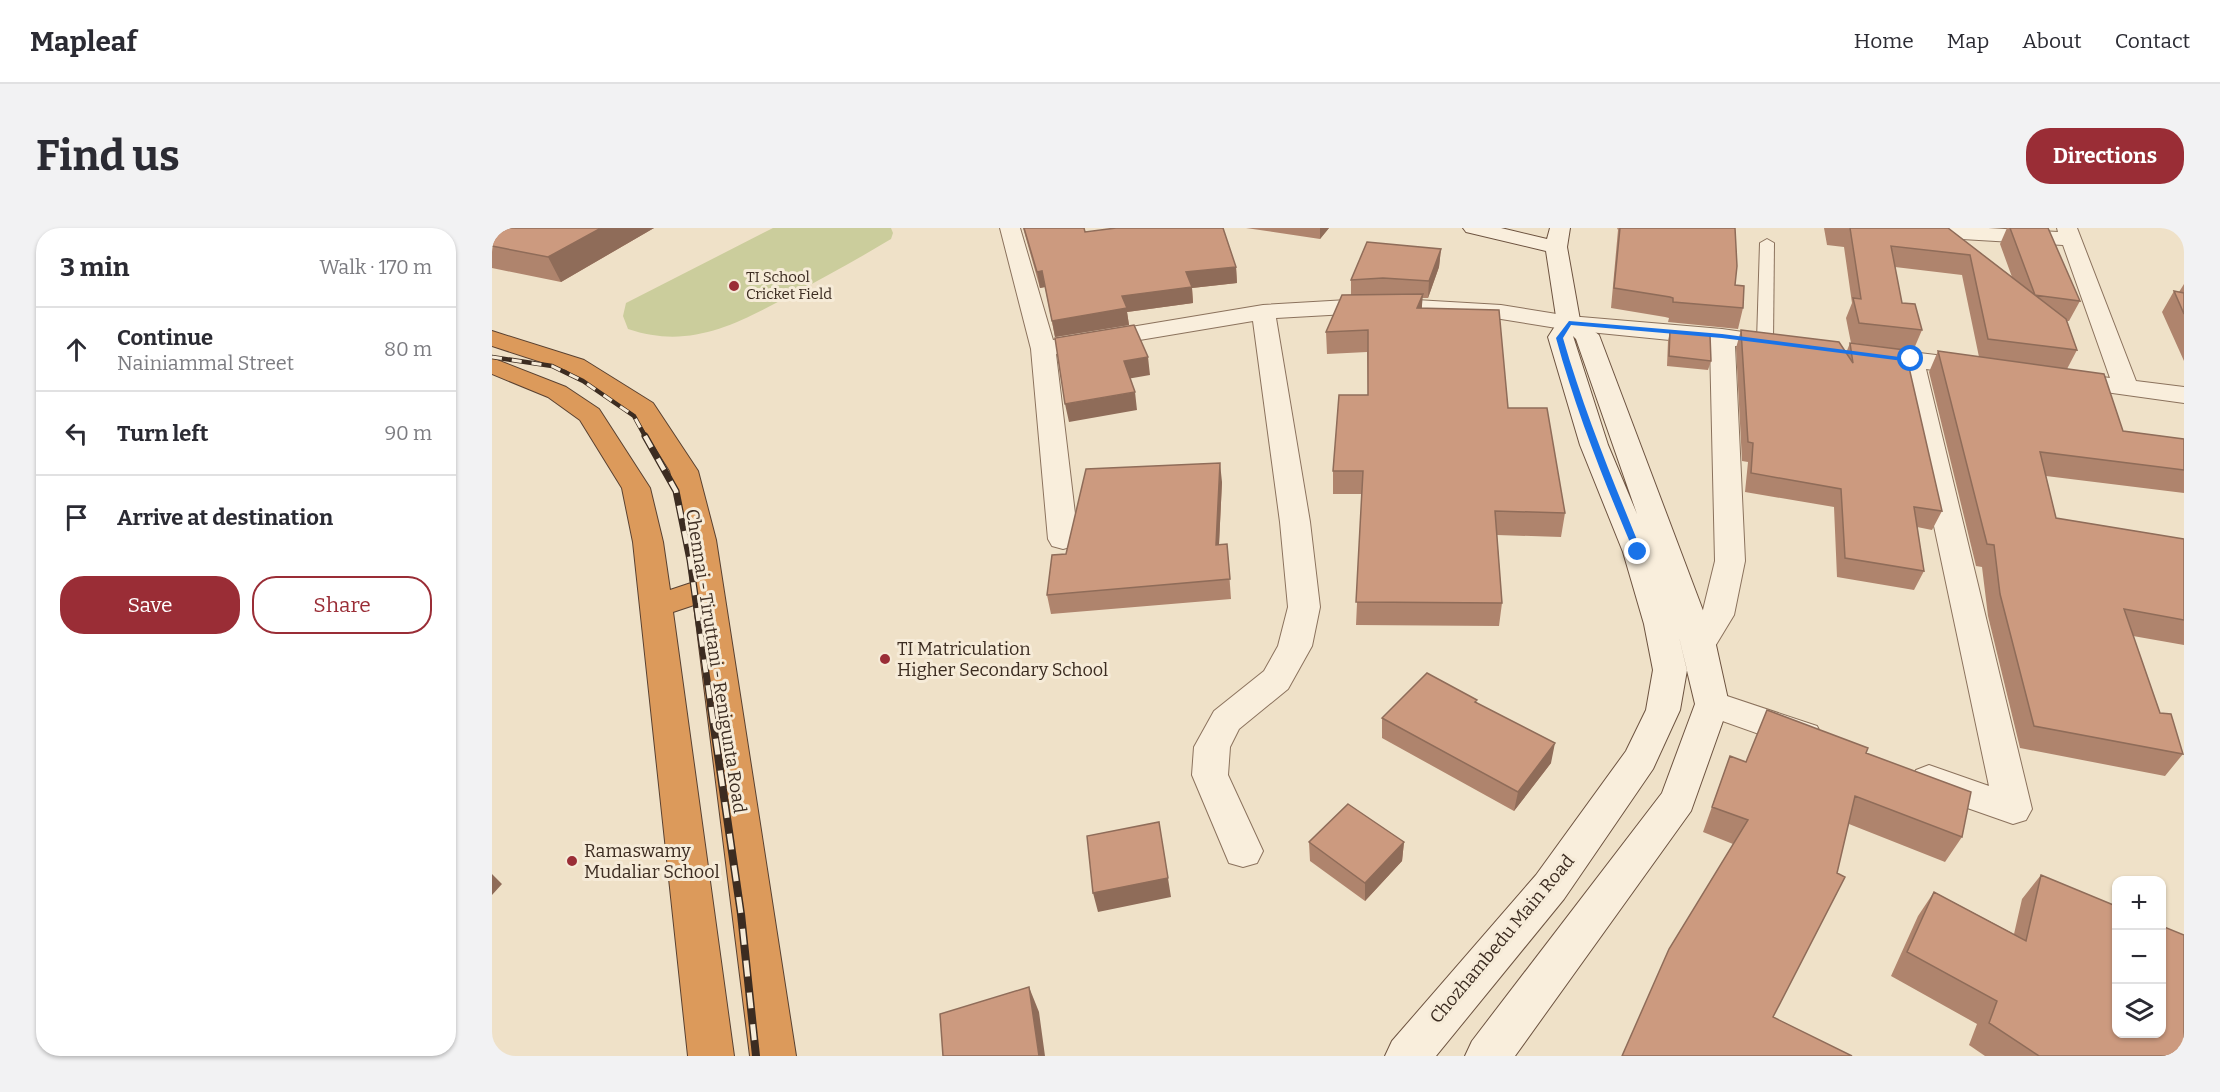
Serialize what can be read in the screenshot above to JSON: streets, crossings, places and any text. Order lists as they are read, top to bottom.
{
  "streets": {
    "highway": ["Chennai - Tiruttani - Renigunta Road"],
    "street": ["Chozhambedu Main Road"]
  },
  "places": ["TI School Cricket Field", "TI Matriculation Higher Secondary School", "Ramaswamy Mudaliar School"],
  "page": {
    "header": "Mapleaf",
    "nav": [
      "Home",
      "Map",
      "About",
      "Contact"
    ],
    "buttons": [
      "Directions",
      ["Save", "Share"]
    ],
    "title": "Find us",
    "heading": ["3 min", "Walk · 170 m"],
    "list": [
      ["Continue", "Nainiammal Street", "80 m"],
      ["Turn left", "90 m"],
      "Arrive at destination"
    ],
    "map_buttons": ["+", "−"]
  }
}
